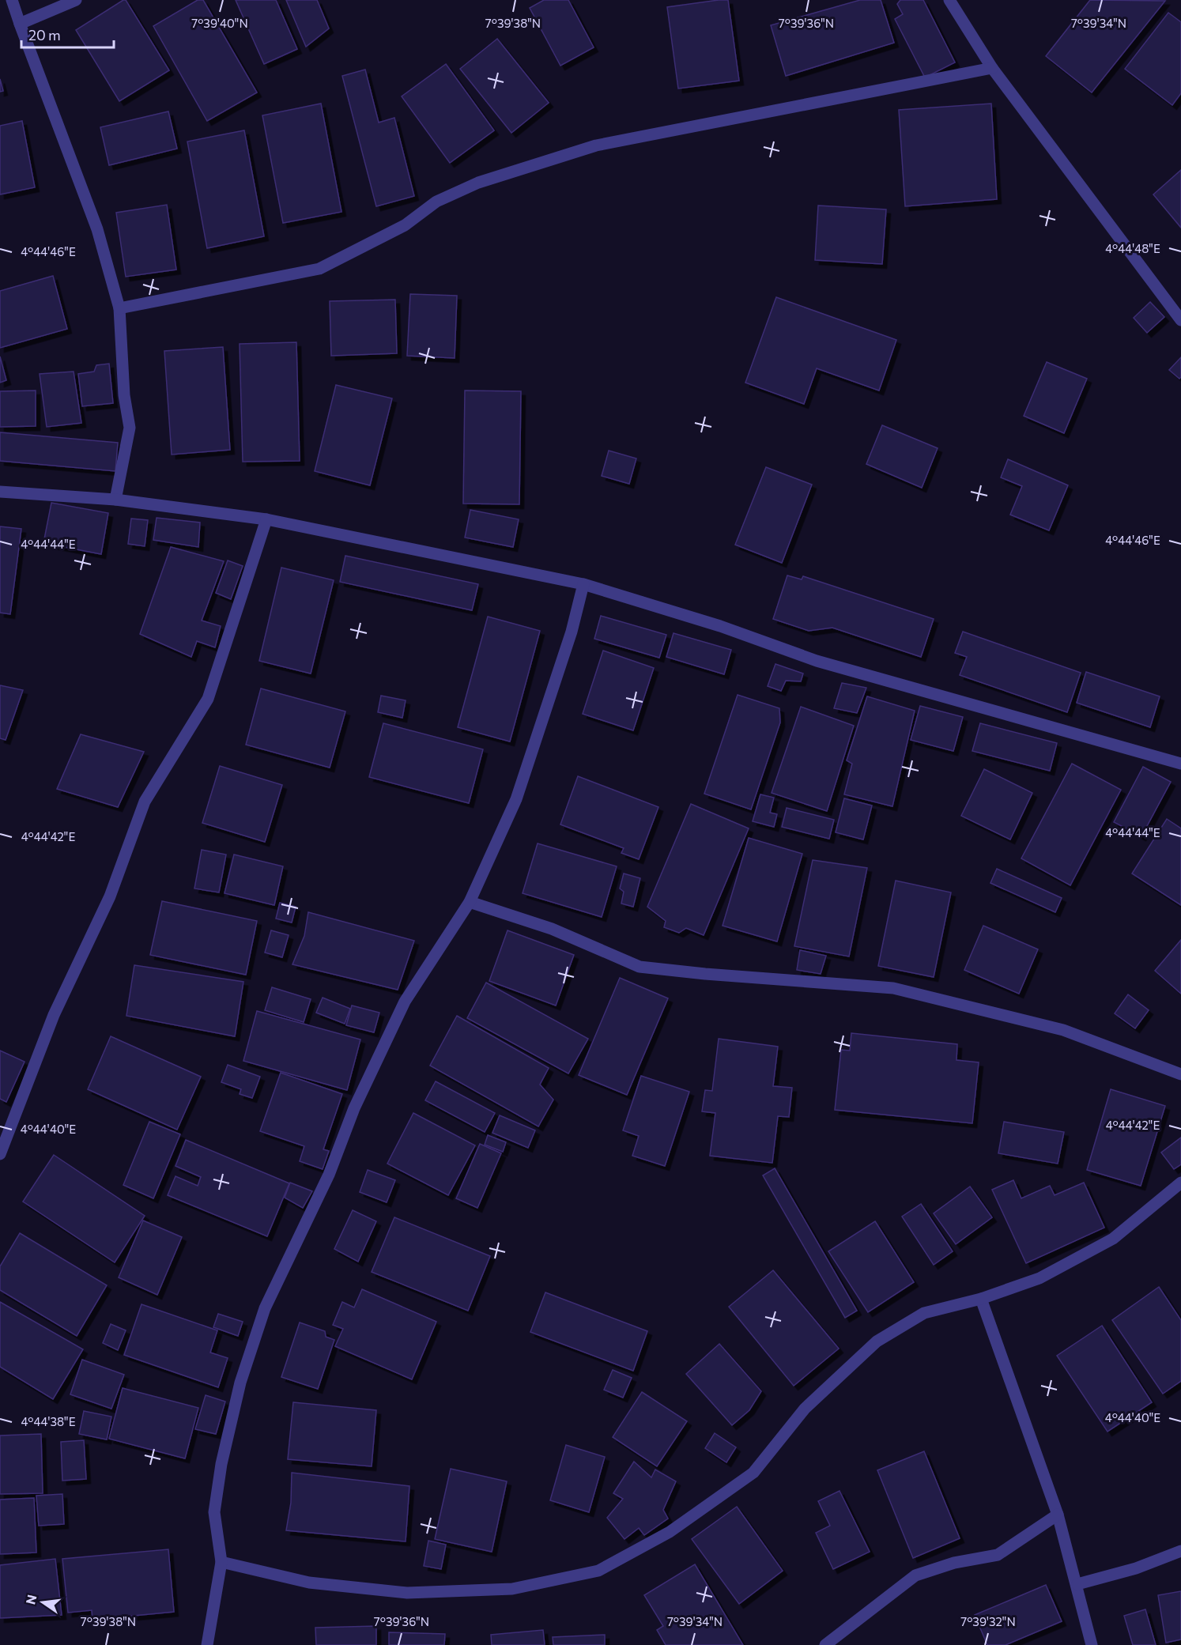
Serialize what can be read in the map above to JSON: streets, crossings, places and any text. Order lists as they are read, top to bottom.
{
  "scale_bar": "20 m",
  "north": "left",
  "coordinates": [
    "7°39'40\"N",
    "7°39'38\"N",
    "7°39'36\"N",
    "7°39'34\"N",
    "4°44'48\"E",
    "4°44'46\"E",
    "4°44'44\"E",
    "4°44'42\"E",
    "4°44'40\"E",
    "4°44'38\"E",
    "7°39'32\"N"
  ]
}
